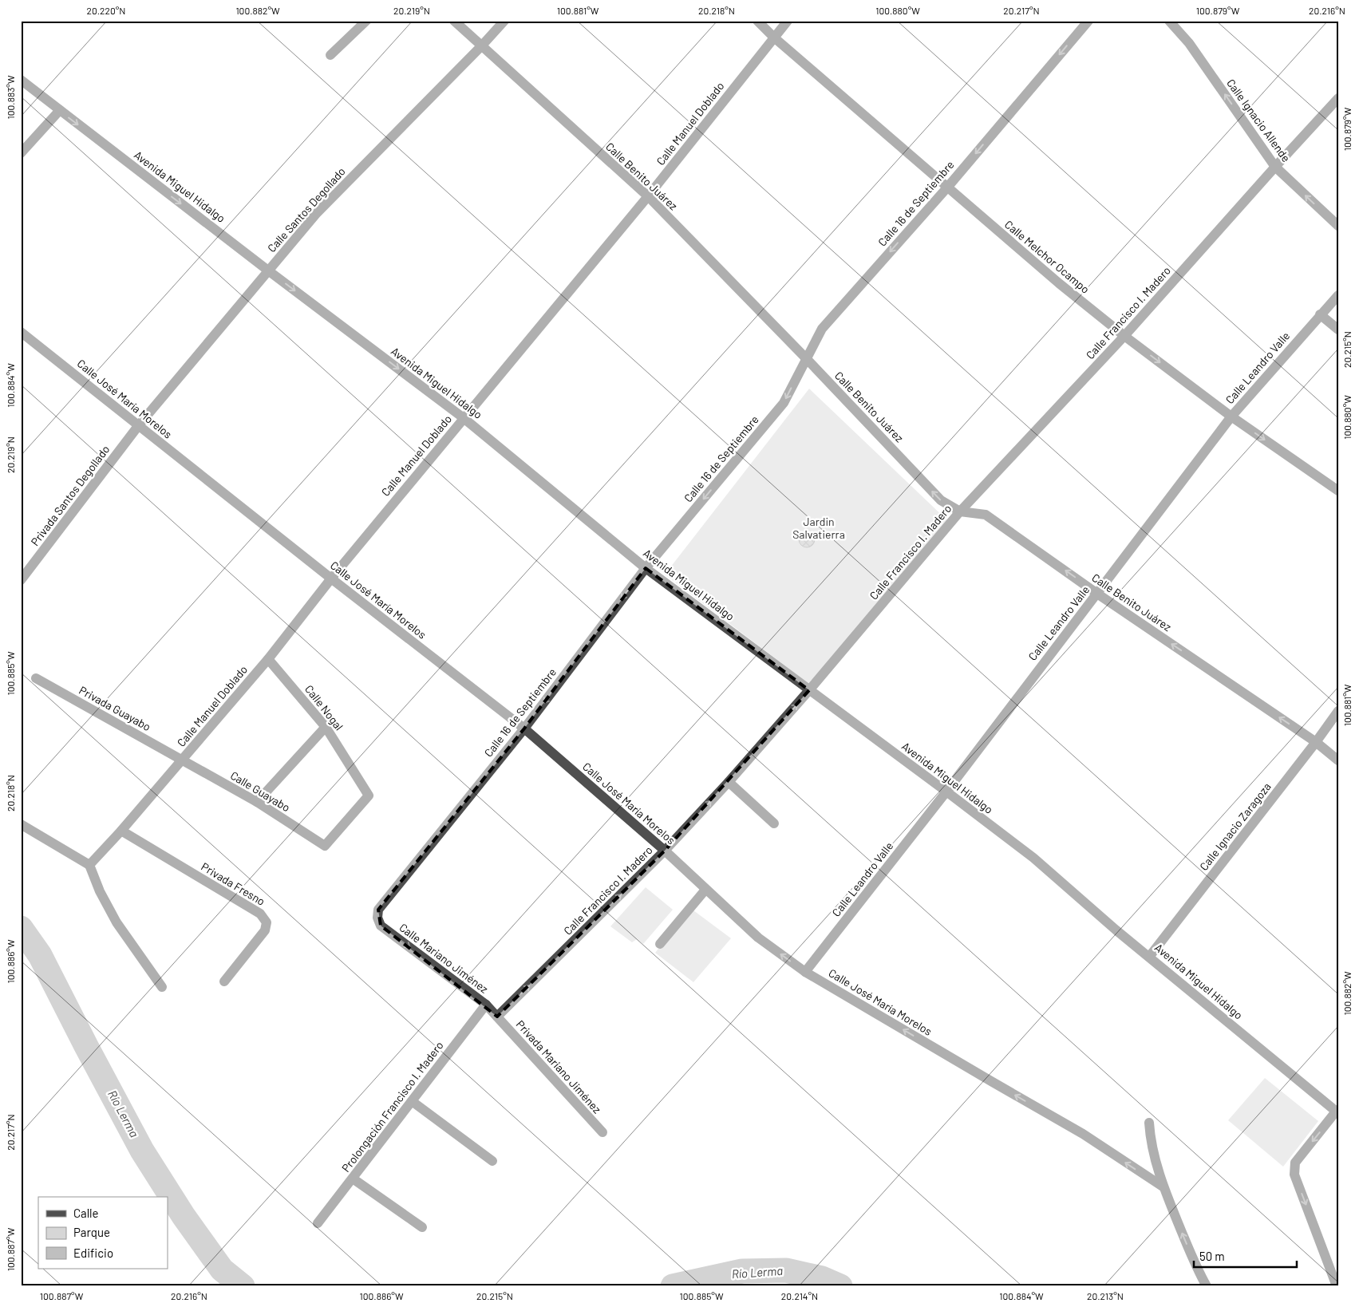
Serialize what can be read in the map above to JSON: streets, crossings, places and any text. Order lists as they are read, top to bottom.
{
  "streets": {
    "street": [
      "Calle Ignacio Allende",
      "Calle Manuel Doblado",
      "Calle Benito Juárez",
      "Avenida Miguel Hidalgo",
      "Calle 16 de Septiembre",
      "Calle Santos Degollado",
      "Calle Melchor Ocampo",
      "Calle Francisco I. Madero",
      "Calle Leandro Valle",
      "Calle José María Morelos",
      "Privada Santos Degollado",
      "Calle Nogal",
      "Privada Guayabo",
      "Calle Guayabo",
      "Calle Ignacio Zaragoza",
      "Privada Fresno",
      "Calle Mariano Jiménez",
      "Privada Mariano Jiménez",
      "Prolongación Francisco I. Madero"
    ]
  },
  "crossings": [
    ["Calle Ignacio Allende", "Calle Francisco I. Madero"],
    ["Calle Manuel Doblado", "Calle Benito Juárez"],
    ["Calle Manuel Doblado", "Avenida Miguel Hidalgo"],
    ["Calle Manuel Doblado", "Calle Melchor Ocampo"],
    ["Calle Manuel Doblado", "Calle José María Morelos"],
    ["Calle Manuel Doblado", "Calle Nogal"],
    ["Calle Manuel Doblado", "Privada Guayabo"],
    ["Calle Manuel Doblado", "Calle Guayabo"],
    ["Calle Manuel Doblado", "Privada Fresno"],
    ["Calle Benito Juárez", "Calle 16 de Septiembre"],
    ["Calle Benito Juárez", "Calle Santos Degollado"],
    ["Calle Benito Juárez", "Calle Francisco I. Madero"],
    ["Calle Benito Juárez", "Calle Leandro Valle"],
    ["Calle Benito Juárez", "Calle Ignacio Zaragoza"],
    ["Avenida Miguel Hidalgo", "Calle 16 de Septiembre"],
    ["Avenida Miguel Hidalgo", "Calle Santos Degollado"],
    ["Avenida Miguel Hidalgo", "Calle Francisco I. Madero"],
    ["Avenida Miguel Hidalgo", "Calle Leandro Valle"],
    ["Avenida Miguel Hidalgo", "Calle Ignacio Zaragoza"],
    ["Calle 16 de Septiembre", "Calle Melchor Ocampo"],
    ["Calle 16 de Septiembre", "Calle José María Morelos"],
    ["Calle 16 de Septiembre", "Calle Mariano Jiménez"],
    ["Calle Santos Degollado", "Calle José María Morelos"],
    ["Calle Santos Degollado", "Privada Santos Degollado"],
    ["Calle Melchor Ocampo", "Calle Francisco I. Madero"],
    ["Calle Melchor Ocampo", "Calle Leandro Valle"],
    ["Calle Francisco I. Madero", "Calle José María Morelos"],
    ["Calle Francisco I. Madero", "Calle Mariano Jiménez"],
    ["Calle Francisco I. Madero", "Privada Mariano Jiménez"],
    ["Calle Leandro Valle", "Calle José María Morelos"],
    ["Calle José María Morelos", "Privada Santos Degollado"],
    ["Calle Nogal", "Calle Guayabo"],
    ["Privada Guayabo", "Calle Guayabo"],
    ["Calle Mariano Jiménez", "Privada Mariano Jiménez"],
    ["Calle Mariano Jiménez", "Prolongación Francisco I. Madero"]
  ],
  "one_way": [
    "Calle Ignacio Allende",
    "Calle Benito Juárez",
    "Calle 16 de Septiembre",
    "Calle Melchor Ocampo",
    "Calle Francisco I. Madero",
    "Calle José María Morelos",
    "Calle Mariano Jiménez"
  ],
  "water": ["Río Lerma"],
  "parks": ["Jardin Salvatierra"],
  "legend": ["Calle", "Parque", "Edificio"],
  "scale_bar": "50 m",
  "coordinates": [
    "20.220°N",
    "100.882°W",
    "20.219°N",
    "100.881°W",
    "20.218°N",
    "100.880°W",
    "20.217°N",
    "100.879°W",
    "20.216°N",
    "100.883°W",
    "20.215°N",
    "100.884°W",
    "100.885°W",
    "100.886°W",
    "100.887°W",
    "20.214°N",
    "20.213°N"
  ]
}
